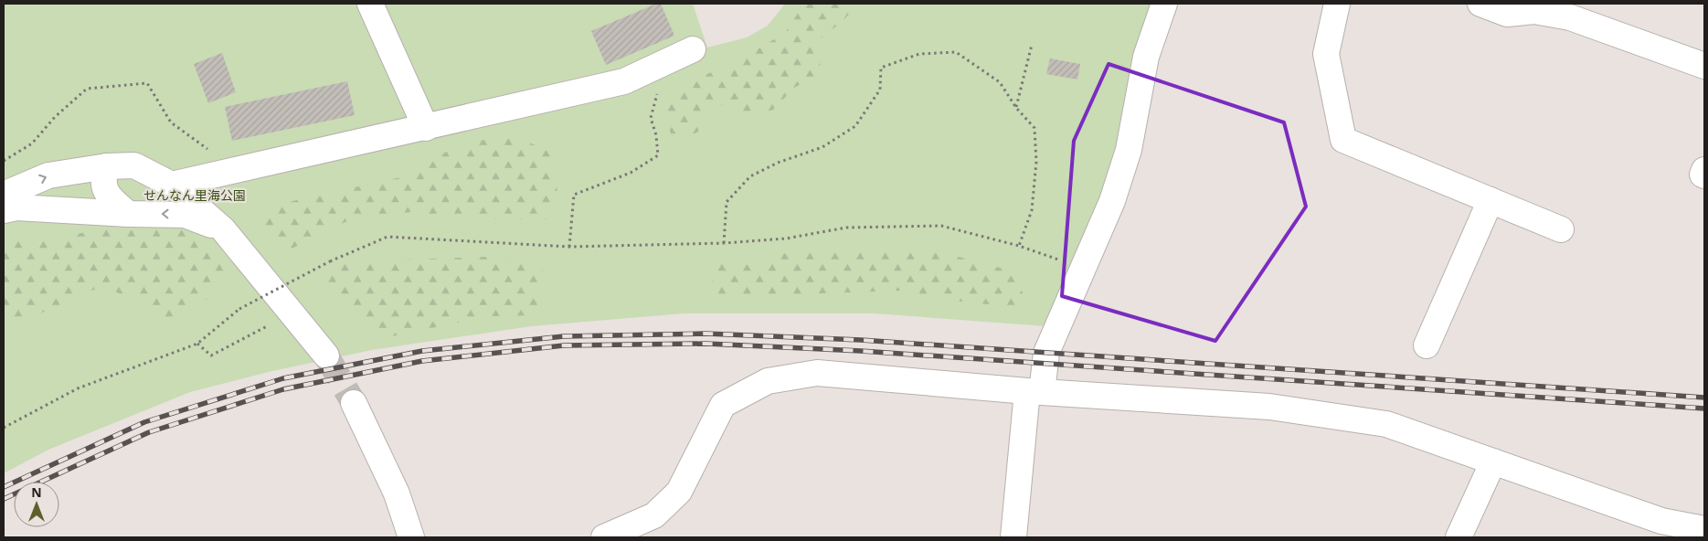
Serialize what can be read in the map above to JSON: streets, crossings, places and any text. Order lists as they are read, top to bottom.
{
  "parks": ["せんなん里海公園"],
  "north": "top"
}
